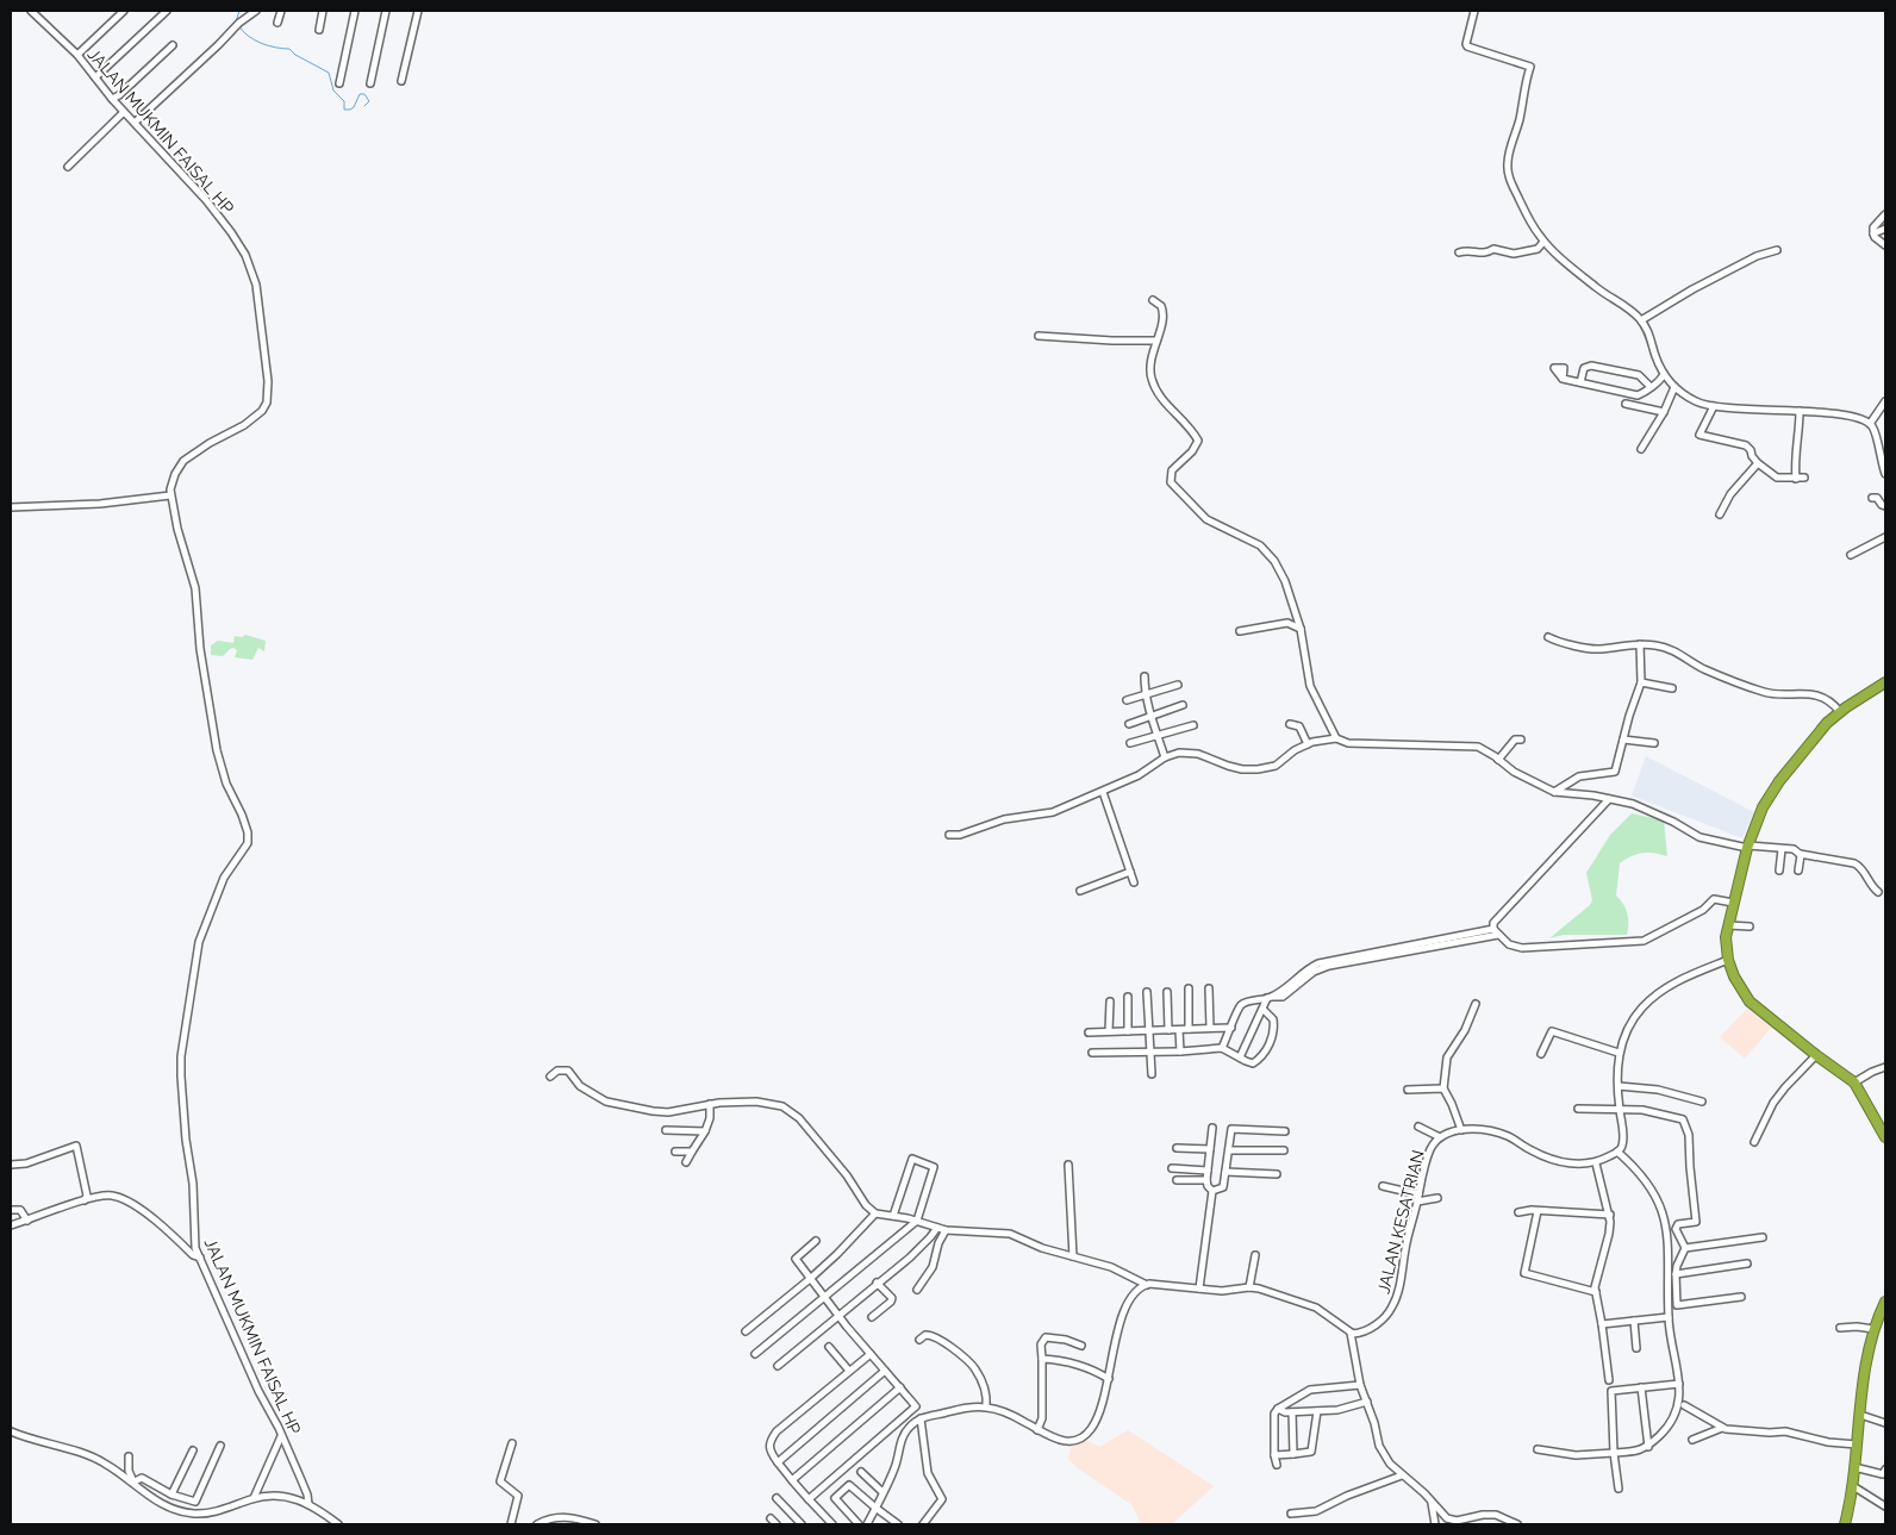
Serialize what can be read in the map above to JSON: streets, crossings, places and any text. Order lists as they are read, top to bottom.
{
  "streets": {
    "street": ["JALAN MUKMIN FAISAL HP", "JALAN KESATRIAN"]
  }
}
